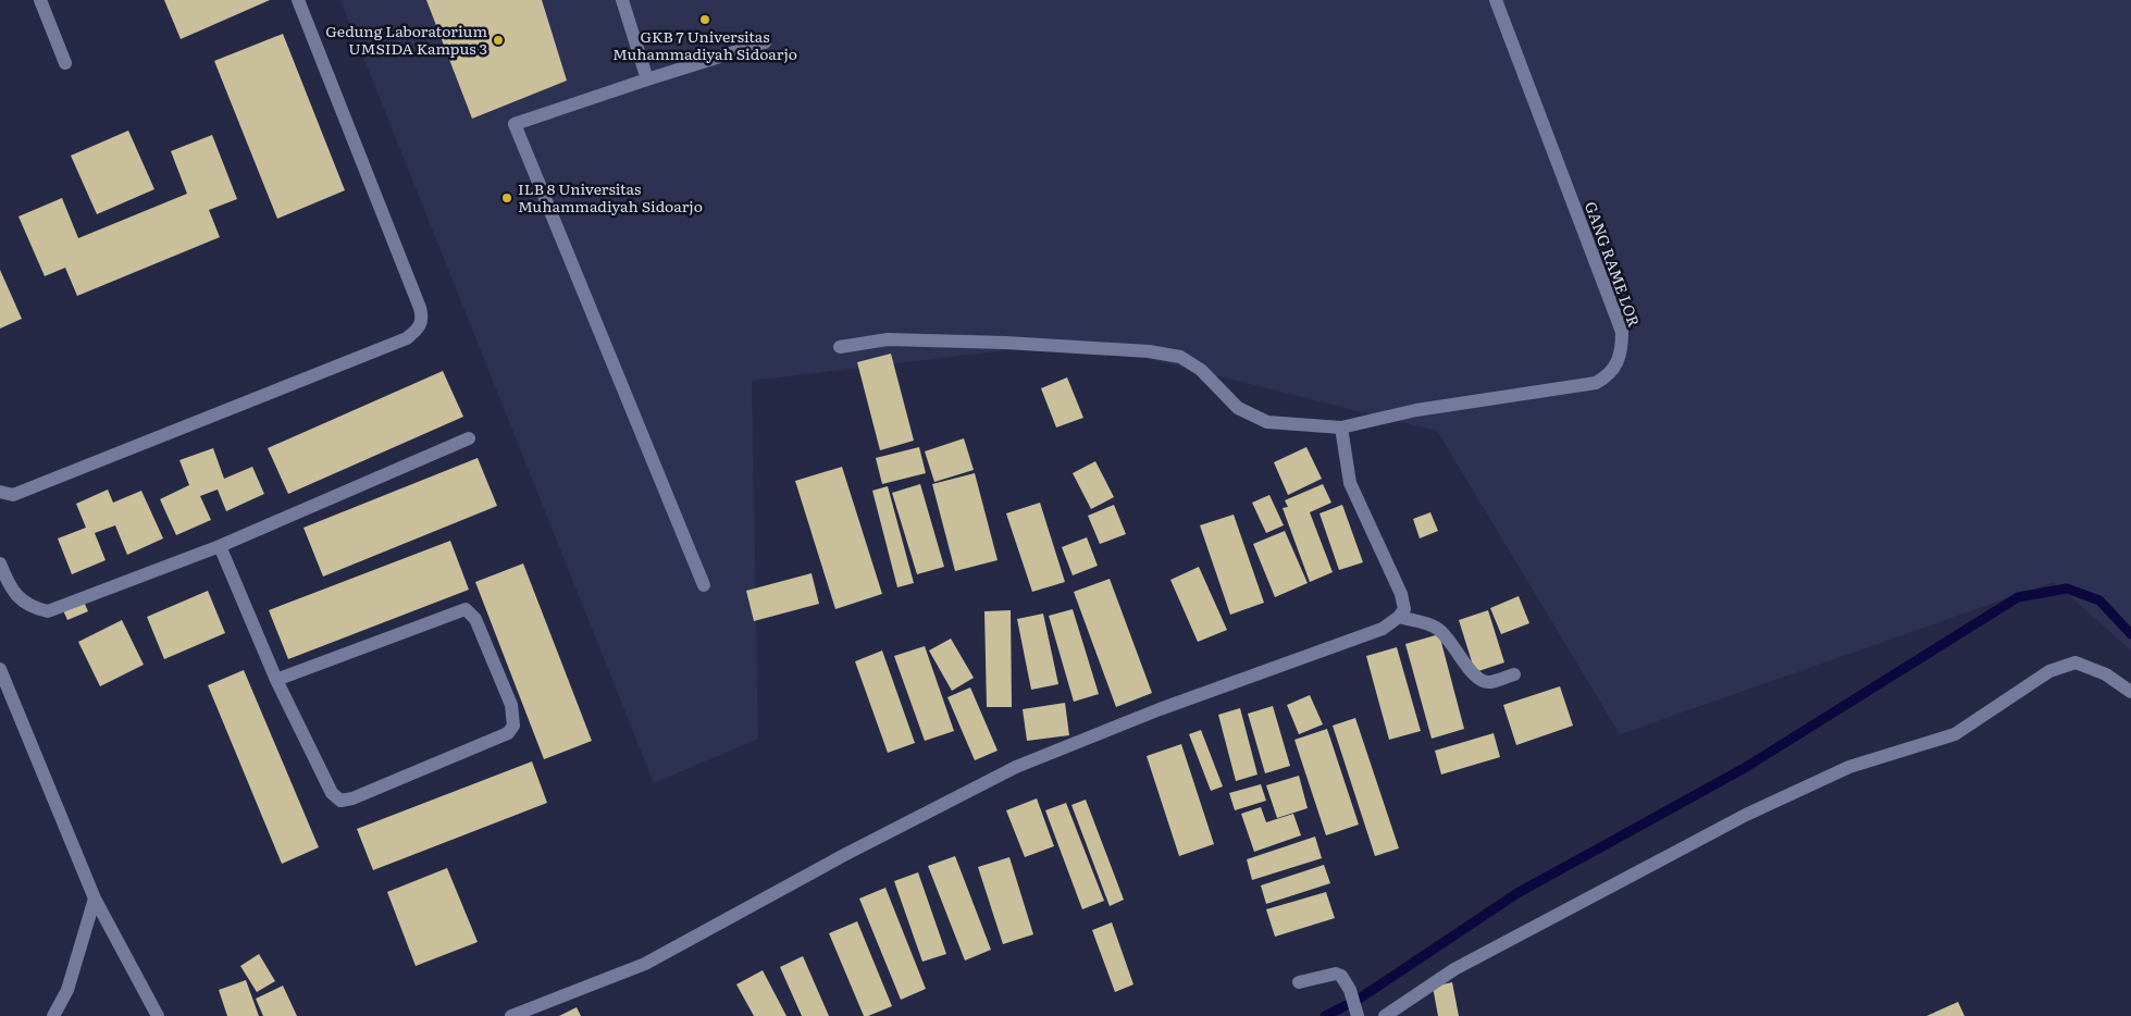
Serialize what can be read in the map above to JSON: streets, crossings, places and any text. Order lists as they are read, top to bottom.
{
  "streets": {
    "street": ["GANG RAME LOR"]
  },
  "places": ["GKB 7 Universitas Muhammadiyah Sidoarjo", "Gedung Laboratorium UMSIDA Kampus 3", "ILB 8 Universitas Muhammadiyah Sidoarjo"]
}
